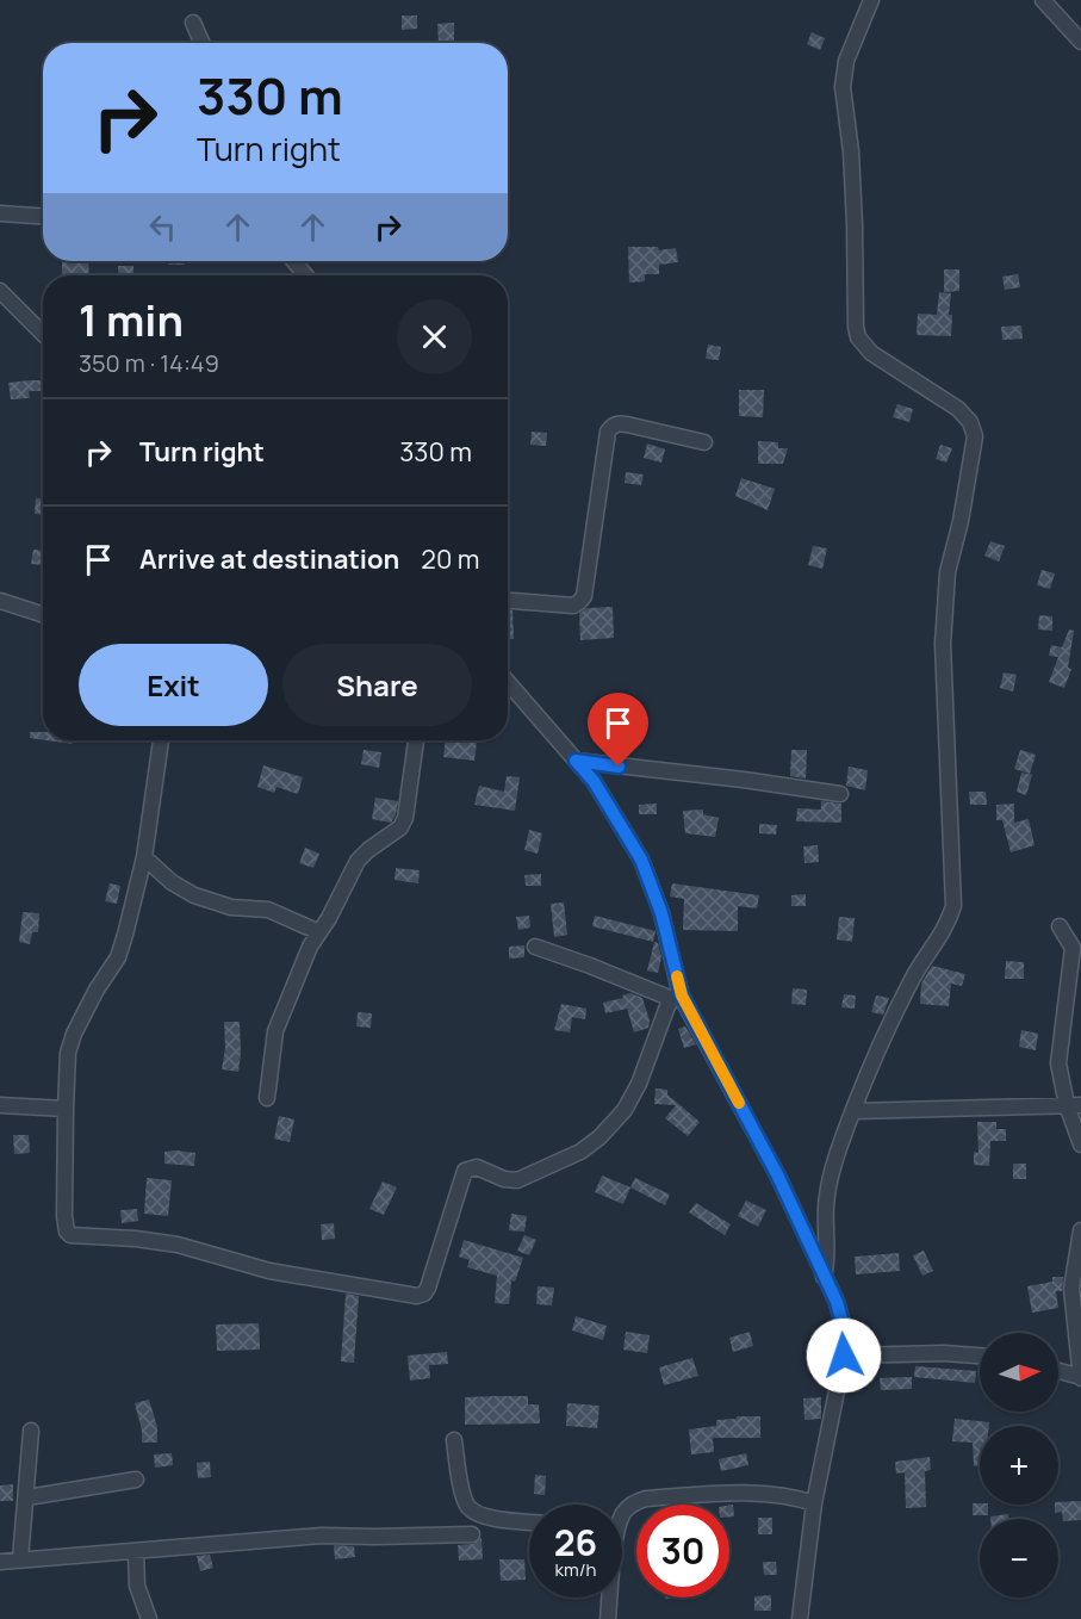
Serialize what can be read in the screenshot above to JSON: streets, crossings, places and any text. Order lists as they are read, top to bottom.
{
  "north": "right",
  "page": {
    "turn": ["330 m", "Turn right"],
    "heading": ["1 min", "350 m · 14:49"],
    "list": [
      {
        "name": "Turn right",
        "value": "330 m"
      },
      {
        "name": "Arrive at destination",
        "value": "20 m"
      }
    ],
    "buttons": ["Exit", "Share"],
    "map_buttons": ["+", "−"],
    "speed": "26 km/h",
    "limit": "30"
  }
}
